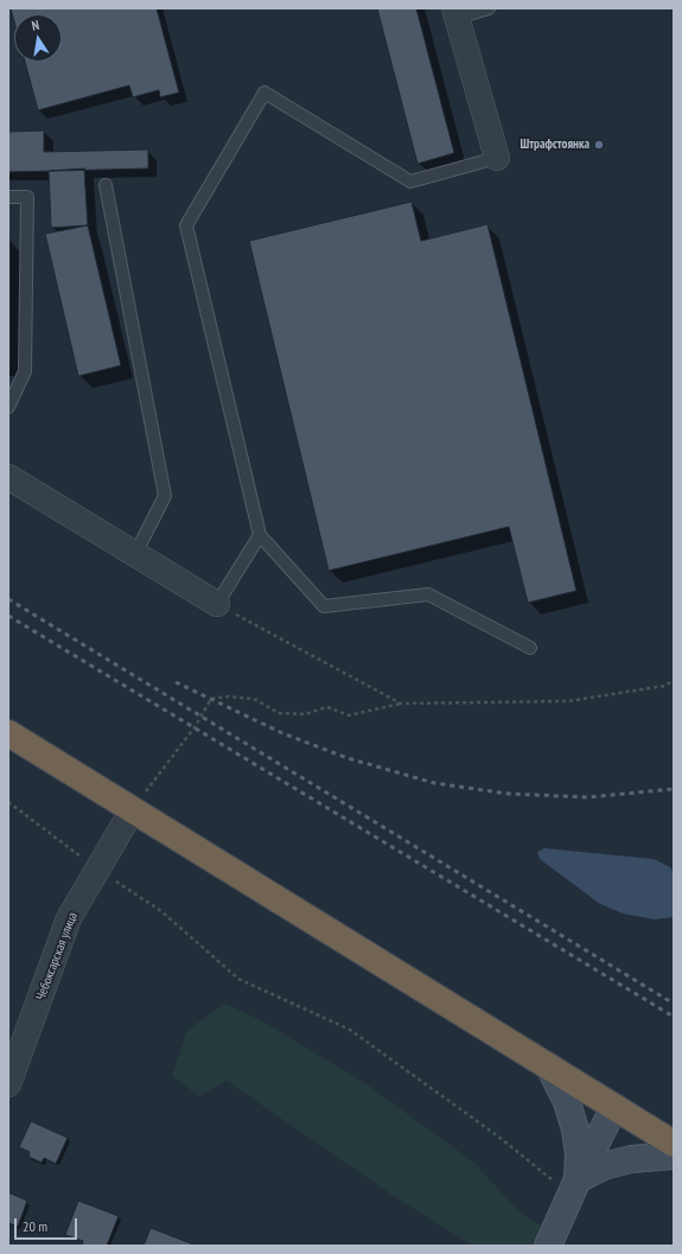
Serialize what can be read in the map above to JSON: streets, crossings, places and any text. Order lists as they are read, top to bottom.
{
  "streets": {
    "street": ["Чебоксарская улица"]
  },
  "places": ["Штрафстоянка"],
  "scale_bar": "20 m",
  "north": "top"
}
